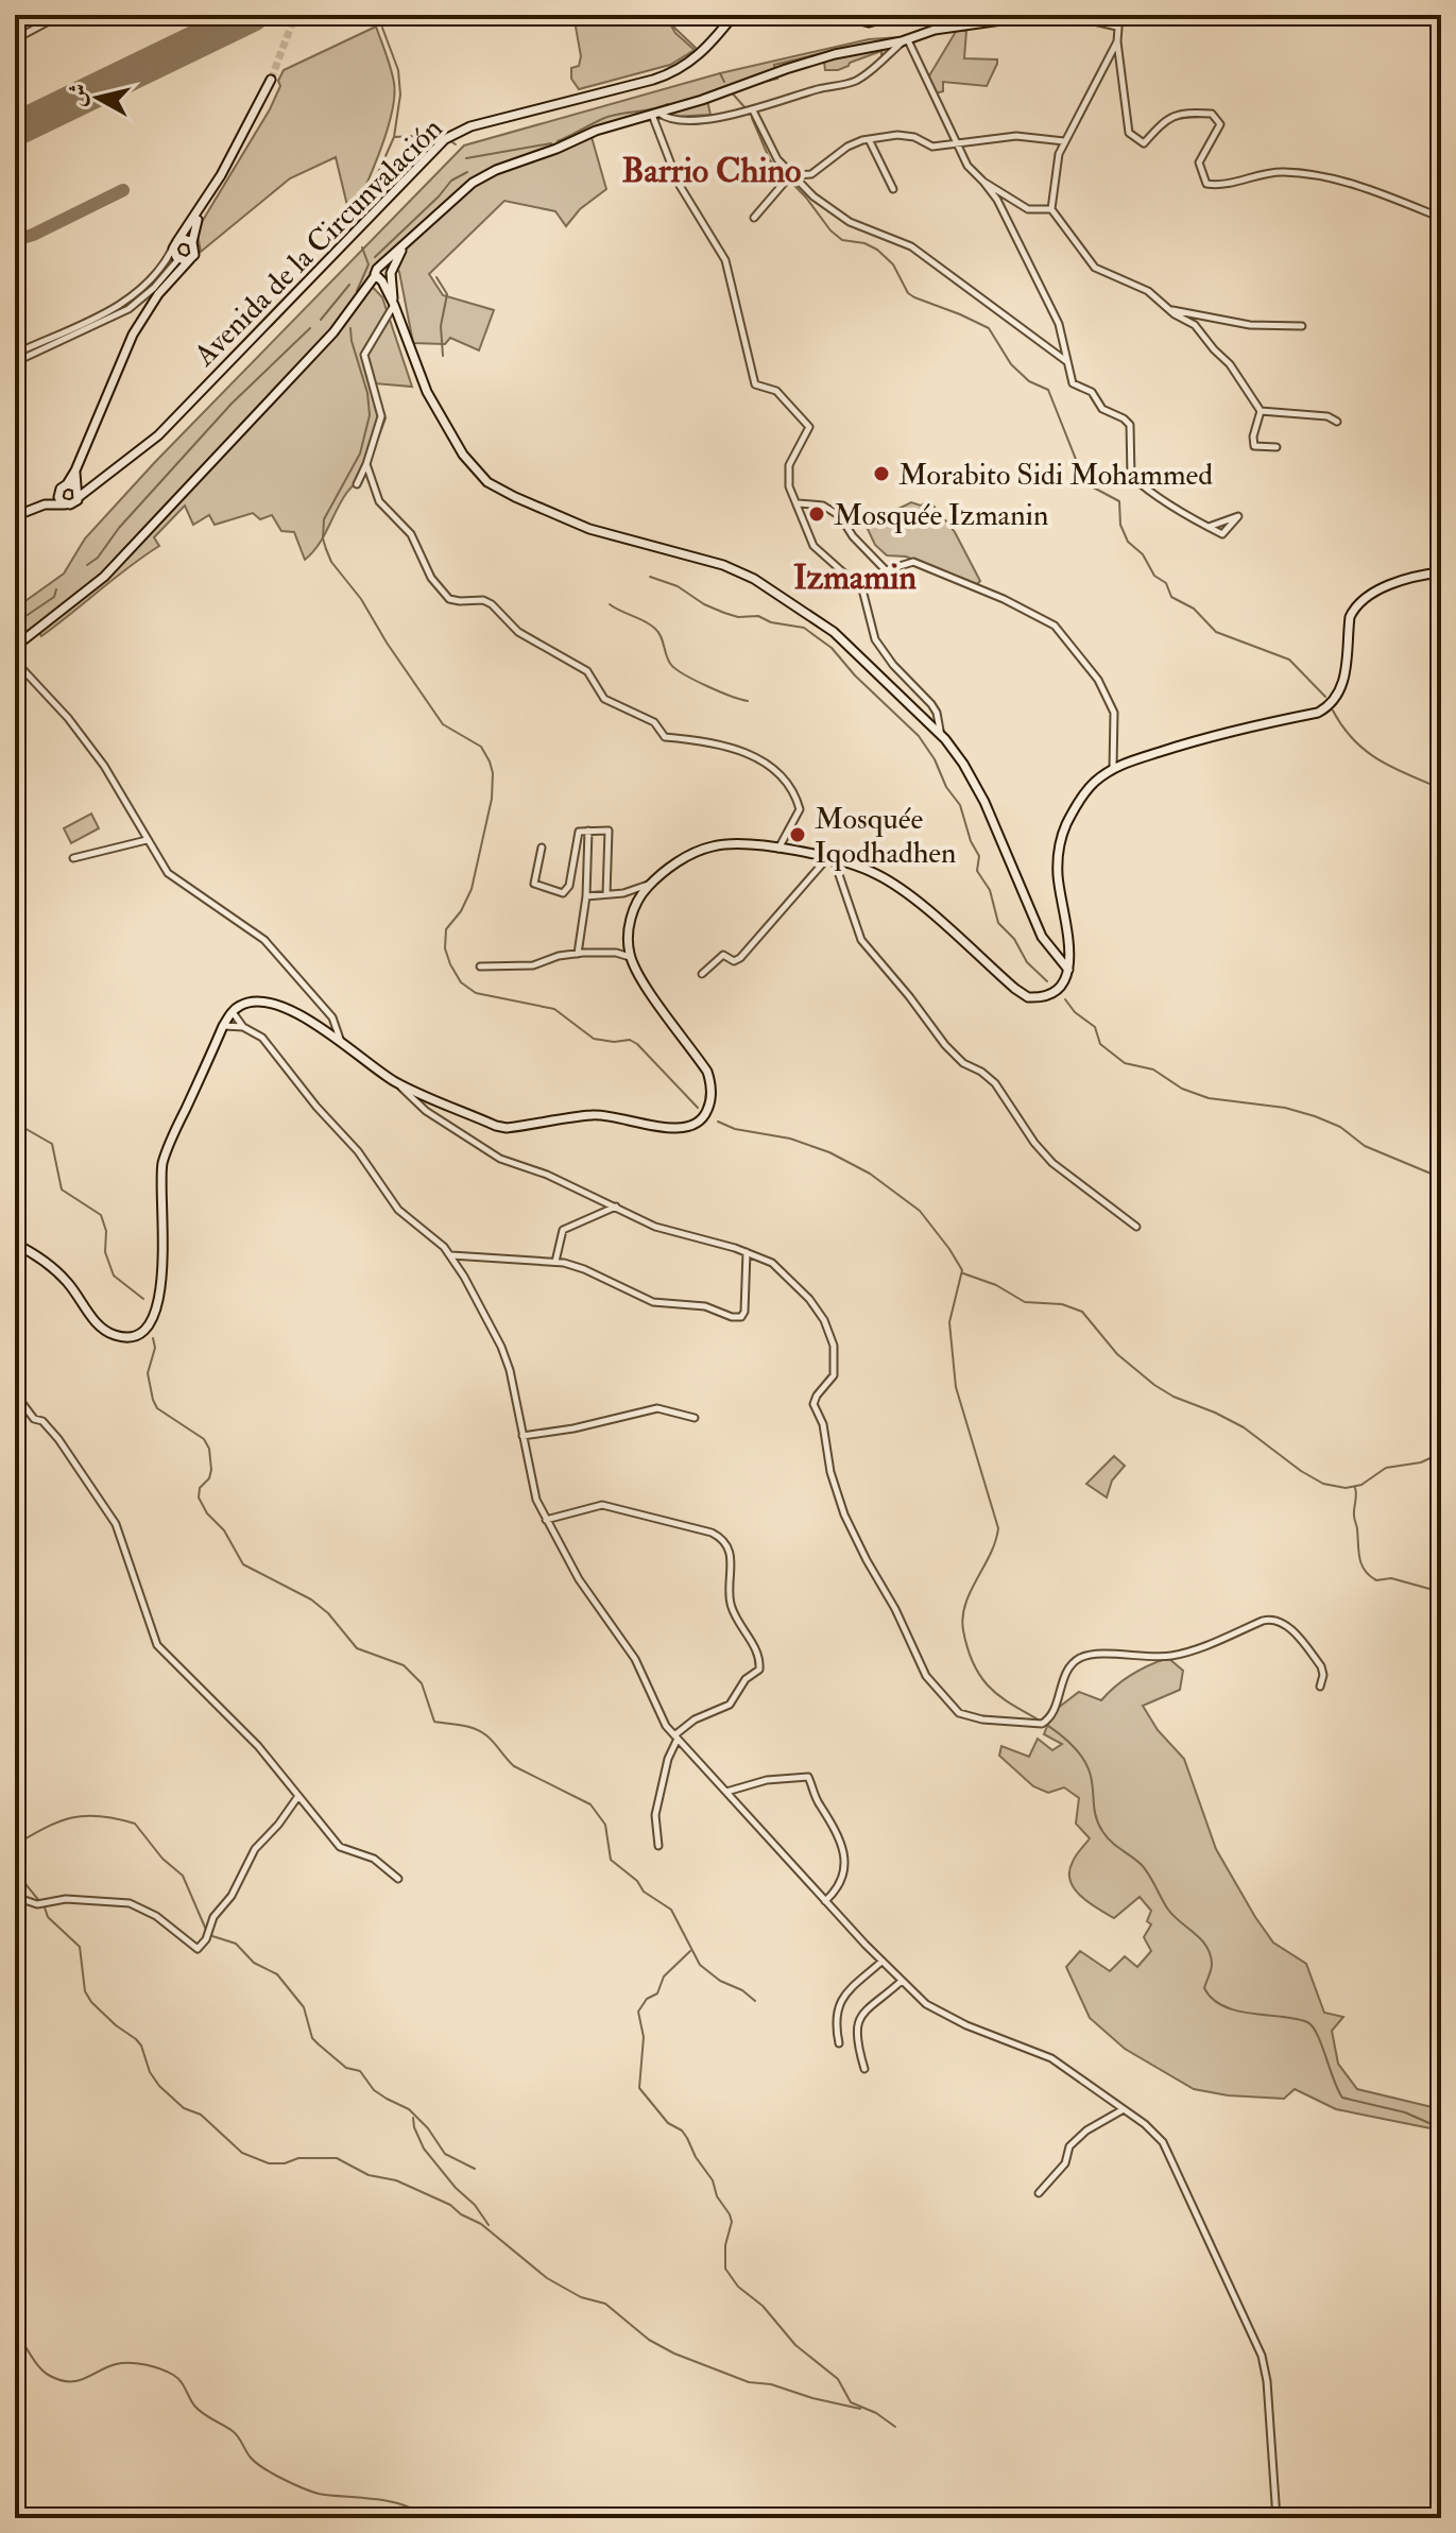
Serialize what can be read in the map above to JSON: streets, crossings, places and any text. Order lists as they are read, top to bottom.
{
  "streets": {
    "street": ["Avenida de la Circunvalación"]
  },
  "districts": ["Barrio Chino", "Izmamin"],
  "places": ["Morabito Sidi Mohammed", "Mosquée Izmanin", "Mosquée Iqodhadhen"],
  "north": "left"
}
